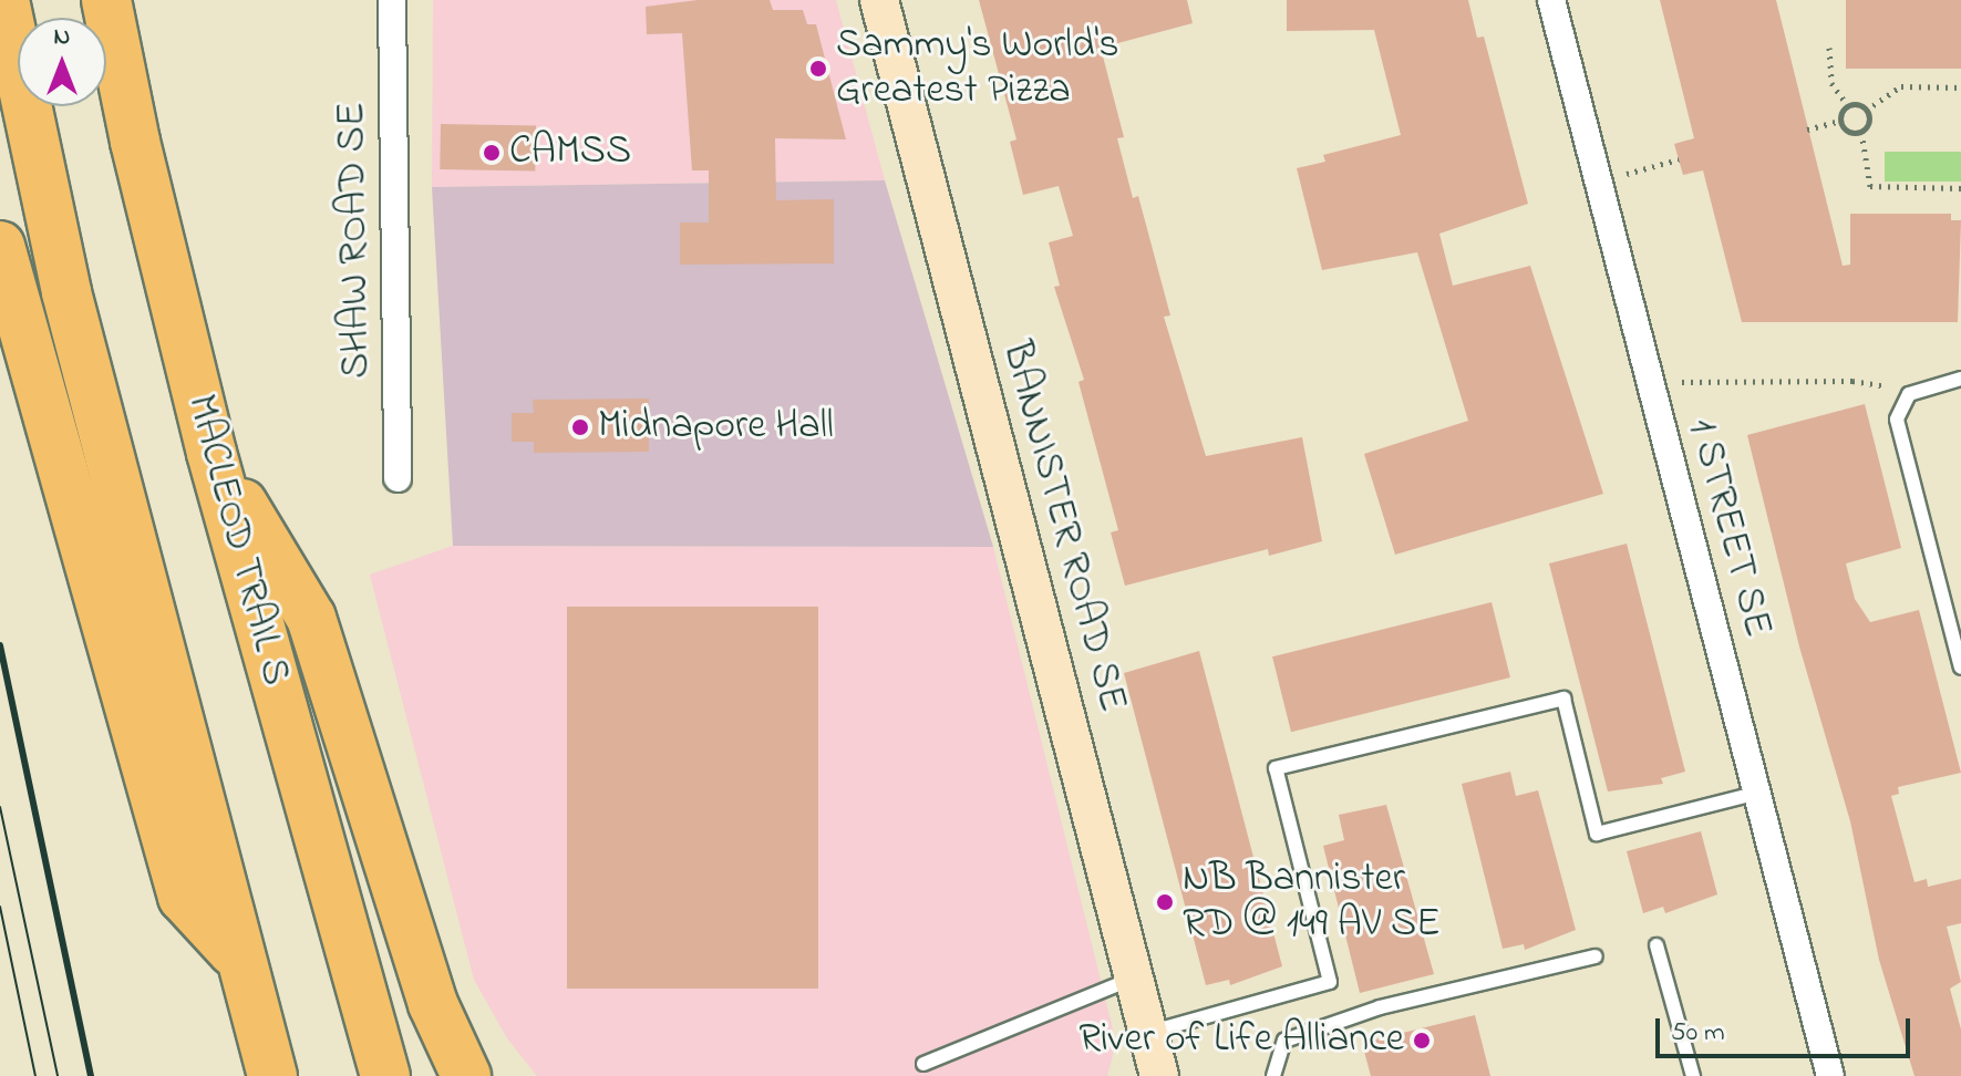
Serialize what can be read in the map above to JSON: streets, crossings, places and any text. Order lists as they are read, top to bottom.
{
  "streets": {
    "highway": ["MACLEOD TRAIL S"],
    "street": ["SHAW ROAD SE", "BANNISTER ROAD SE", "1 STREET SE"]
  },
  "places": [
    "Sammy's World's Greatest Pizza",
    "CAMSS",
    "Midnapore Hall",
    "NB Bannister RD @ 149 AV SE",
    "River of Life Alliance"
  ],
  "scale_bar": "50 m",
  "north": "top"
}
